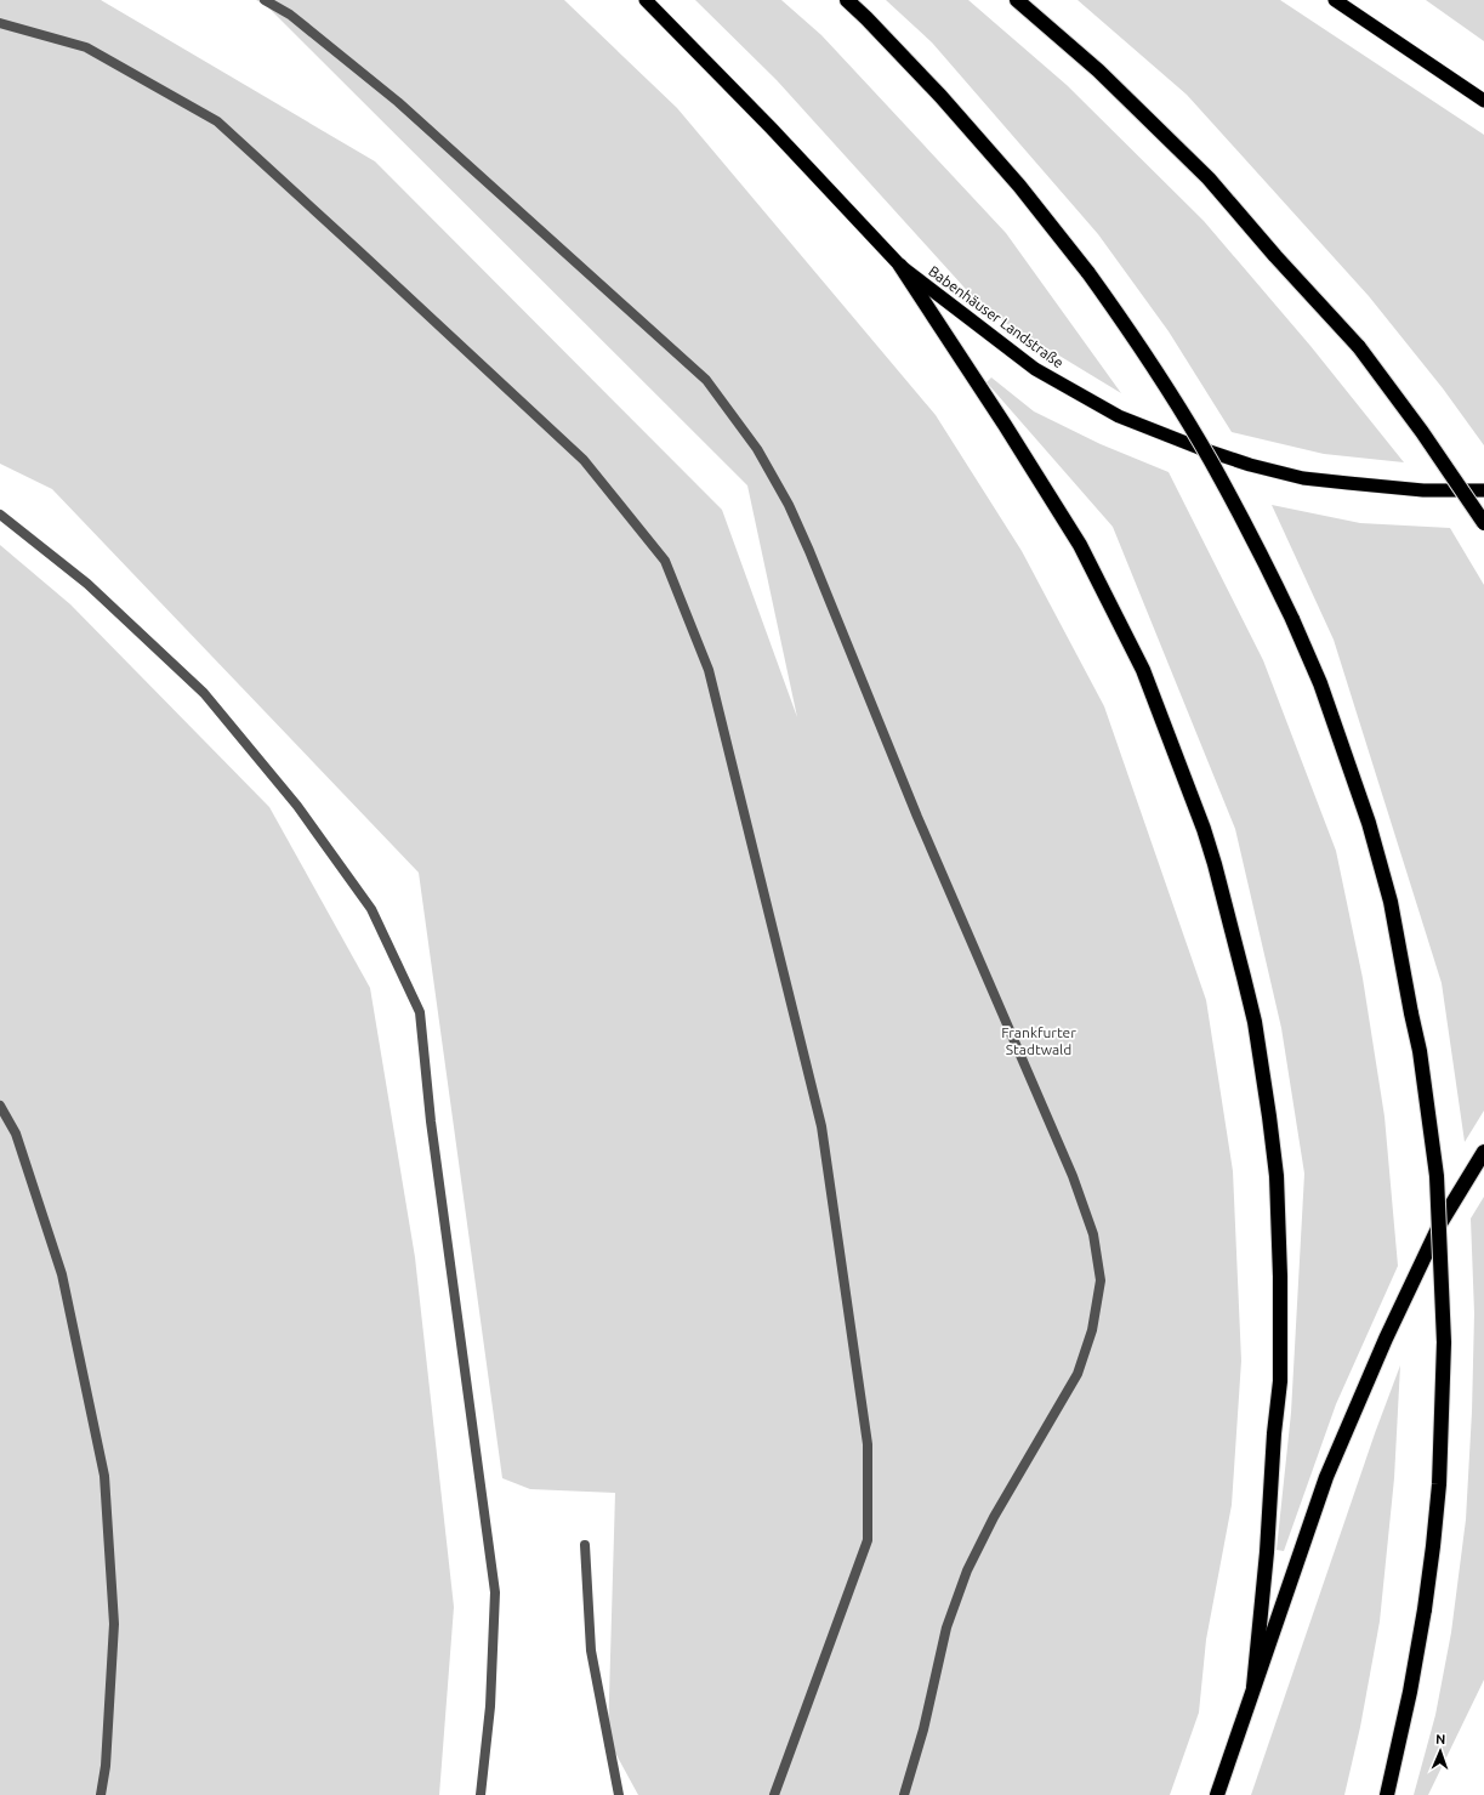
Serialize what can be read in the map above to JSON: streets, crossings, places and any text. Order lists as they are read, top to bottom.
{
  "streets": {
    "highway": ["Babenhäuser Landstraße"]
  },
  "parks": ["Frankfurter Stadtwald"],
  "north": "top"
}
